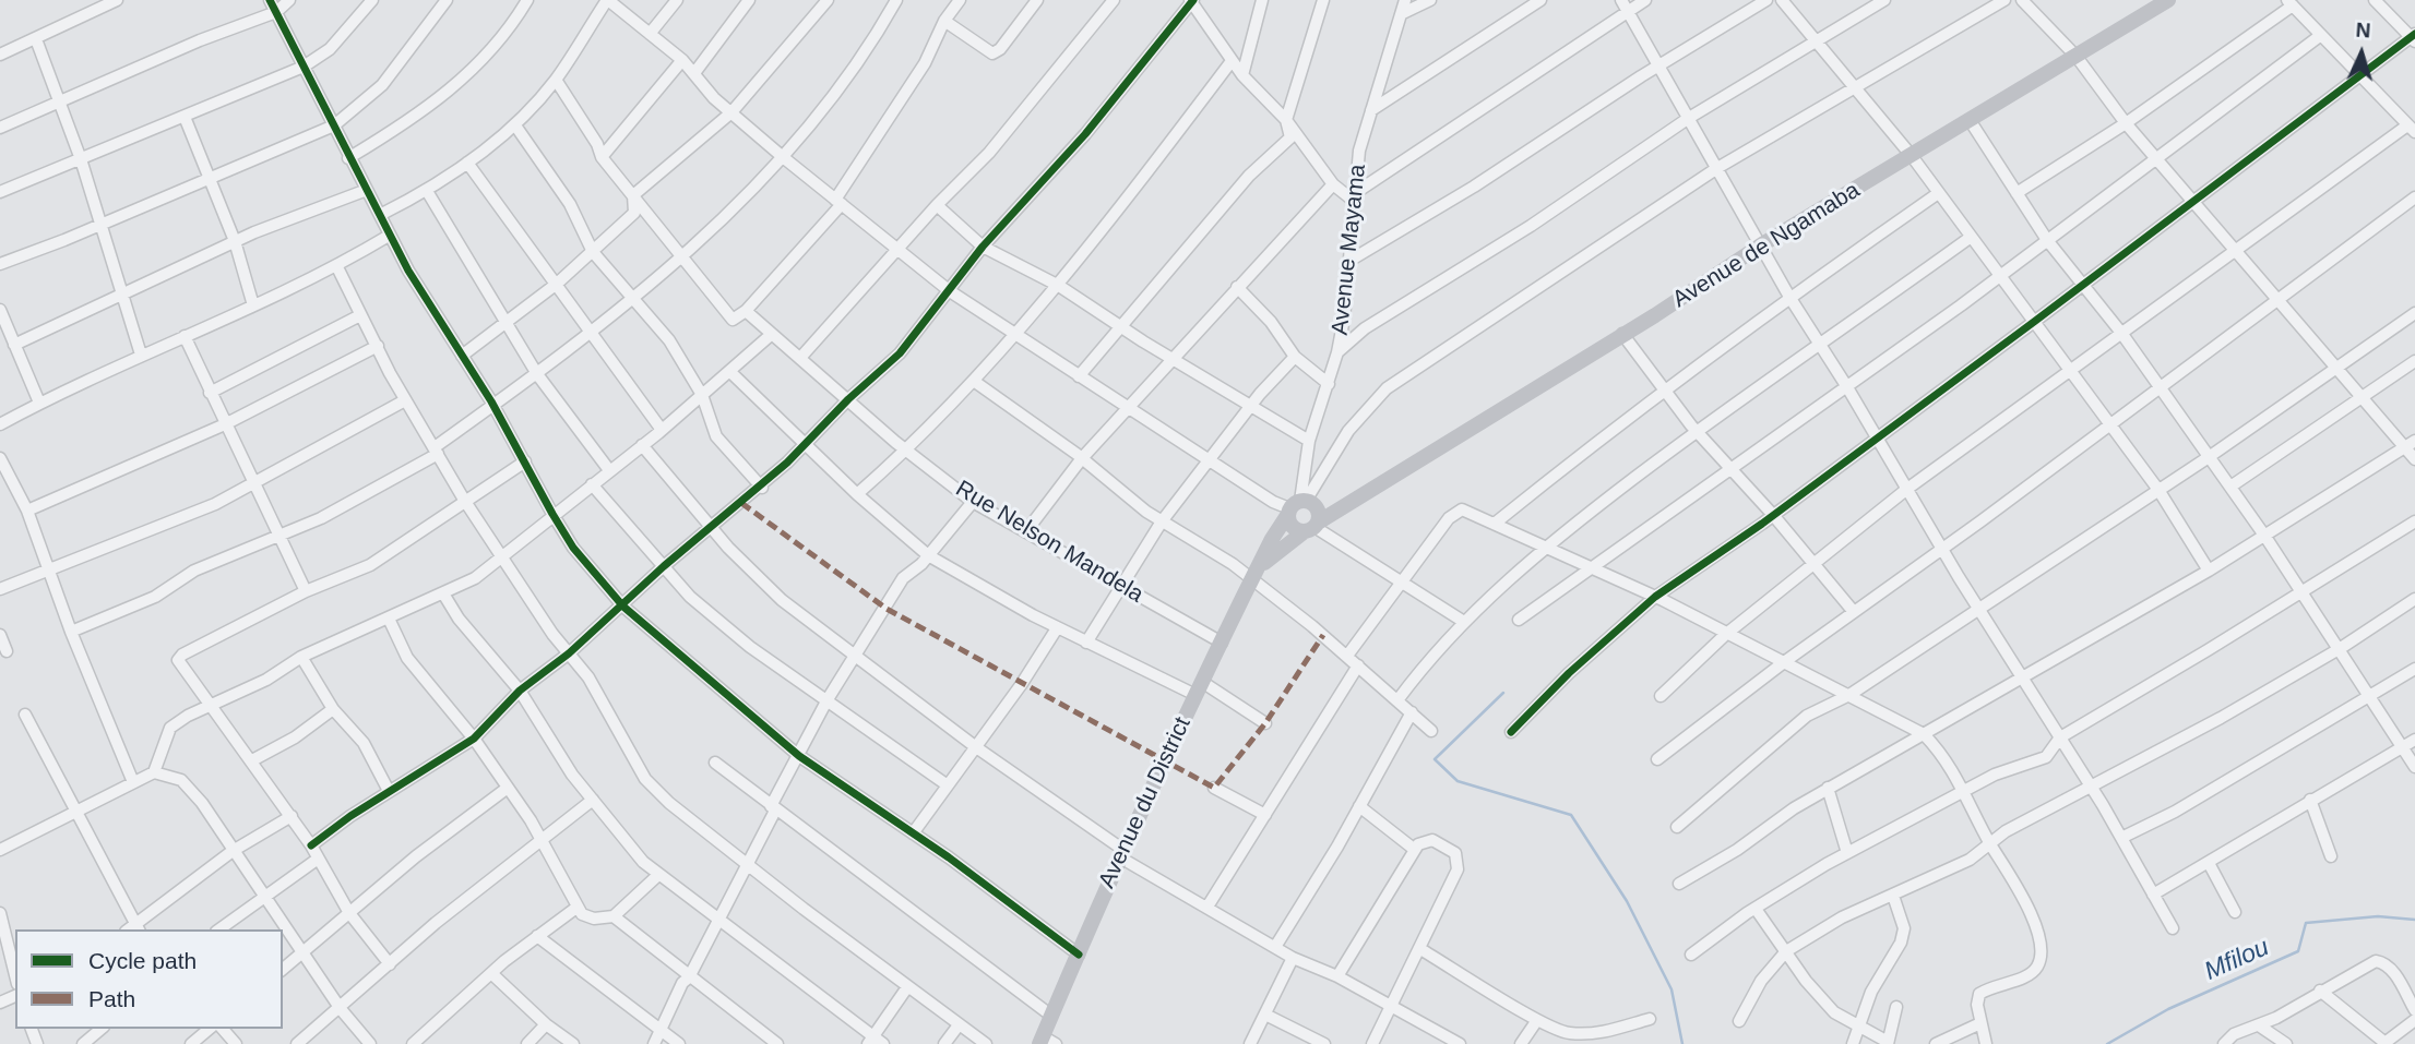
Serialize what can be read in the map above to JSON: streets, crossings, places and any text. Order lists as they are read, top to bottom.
{
  "streets": {
    "street": [
      "Avenue de Ngamaba",
      "Avenue Mayama",
      "Rue Nelson Mandela",
      "Avenue du District"
    ]
  },
  "crossings": [
    ["Avenue de Ngamaba", "Avenue Mayama"],
    ["Avenue de Ngamaba", "Avenue du District"],
    ["Avenue Mayama", "Avenue du District"],
    ["Rue Nelson Mandela", "Avenue du District"]
  ],
  "water": ["Mfilou"],
  "legend": ["Cycle path", "Path"],
  "north": "top"
}
